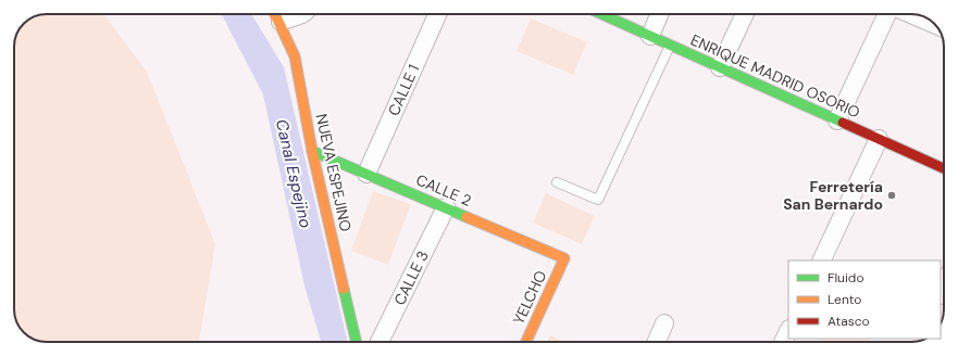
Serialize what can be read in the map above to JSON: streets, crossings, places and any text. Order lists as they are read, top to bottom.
{
  "streets": {
    "street": [
      "ENRIQUE MADRID OSORIO",
      "CALLE 1",
      "NUEVA ESPEJINO",
      "CALLE 2",
      "CALLE 3",
      "YELCHO"
    ]
  },
  "crossings": [
    ["CALLE 1", "CALLE 2"],
    ["NUEVA ESPEJINO", "CALLE 2"],
    ["CALLE 2", "CALLE 3"],
    ["CALLE 2", "YELCHO"]
  ],
  "water": ["Canal Espejino"],
  "places": ["Ferretería San Bernardo"],
  "legend": ["Fluido", "Lento", "Atasco"]
}
